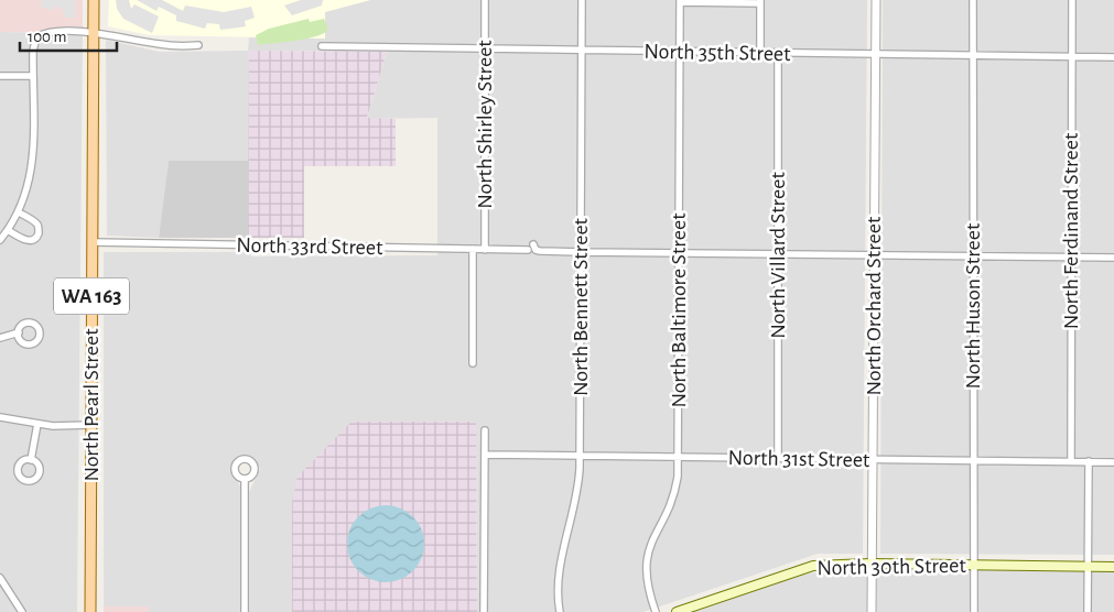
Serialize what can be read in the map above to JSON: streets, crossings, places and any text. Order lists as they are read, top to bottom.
{
  "streets": {
    "main road": ["WA 163", "North Pearl Street", "North 30th Street"],
    "street": [
      "North 35th Street",
      "North Shirley Street",
      "North Ferdinand Street",
      "North 33rd Street",
      "North Villard Street",
      "North Orchard Street",
      "North Huson Street",
      "North Bennett Street",
      "North Baltimore Street",
      "North 31st Street"
    ]
  },
  "crossings": [
    ["North 35th Street", "North Shirley Street"],
    ["North 35th Street", "North Ferdinand Street"],
    ["North 35th Street", "North Villard Street"],
    ["North 35th Street", "North Orchard Street"],
    ["North 35th Street", "North Huson Street"],
    ["North 35th Street", "North Bennett Street"],
    ["North 35th Street", "North Baltimore Street"],
    ["North Shirley Street", "North 33rd Street"],
    ["North Ferdinand Street", "North 31st Street"],
    ["North 33rd Street", "North Pearl Street"],
    ["North Villard Street", "North 31st Street"],
    ["North Orchard Street", "North 31st Street"],
    ["North Orchard Street", "North 30th Street"],
    ["North Huson Street", "North 31st Street"],
    ["North Huson Street", "North 30th Street"],
    ["North Bennett Street", "North 31st Street"],
    ["North Baltimore Street", "North 31st Street"]
  ],
  "scale_bar": "100 m"
}
